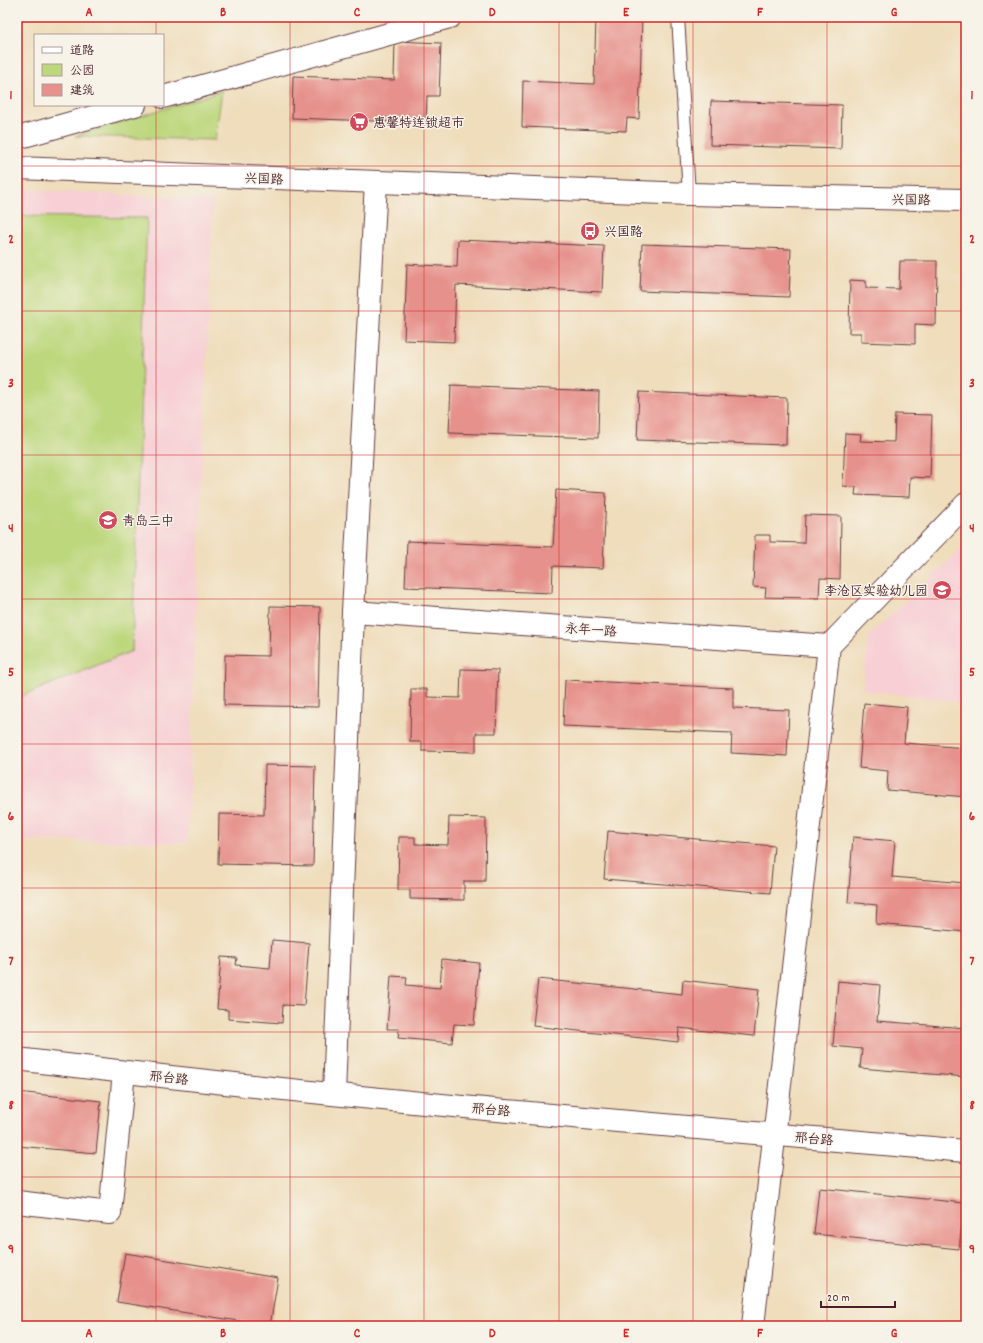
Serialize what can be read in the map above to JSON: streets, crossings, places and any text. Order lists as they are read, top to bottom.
{
  "streets": {
    "street": ["兴国路", "永年一路", "邢台路"]
  },
  "places": {
    "supermarket": ["惠馨特连锁超市"],
    "bus stop": ["兴国路"],
    "school or university": ["青岛三中", "李沧区实验幼儿园"]
  },
  "legend": ["道路", "公园", "建筑"],
  "scale_bar": "20 m",
  "grid": {
    "columns": [
      "A",
      "B",
      "C",
      "D",
      "E",
      "F",
      "G"
    ],
    "rows": [
      "1",
      "2",
      "3",
      "4",
      "5",
      "6",
      "7",
      "8",
      "9"
    ]
  }
}
